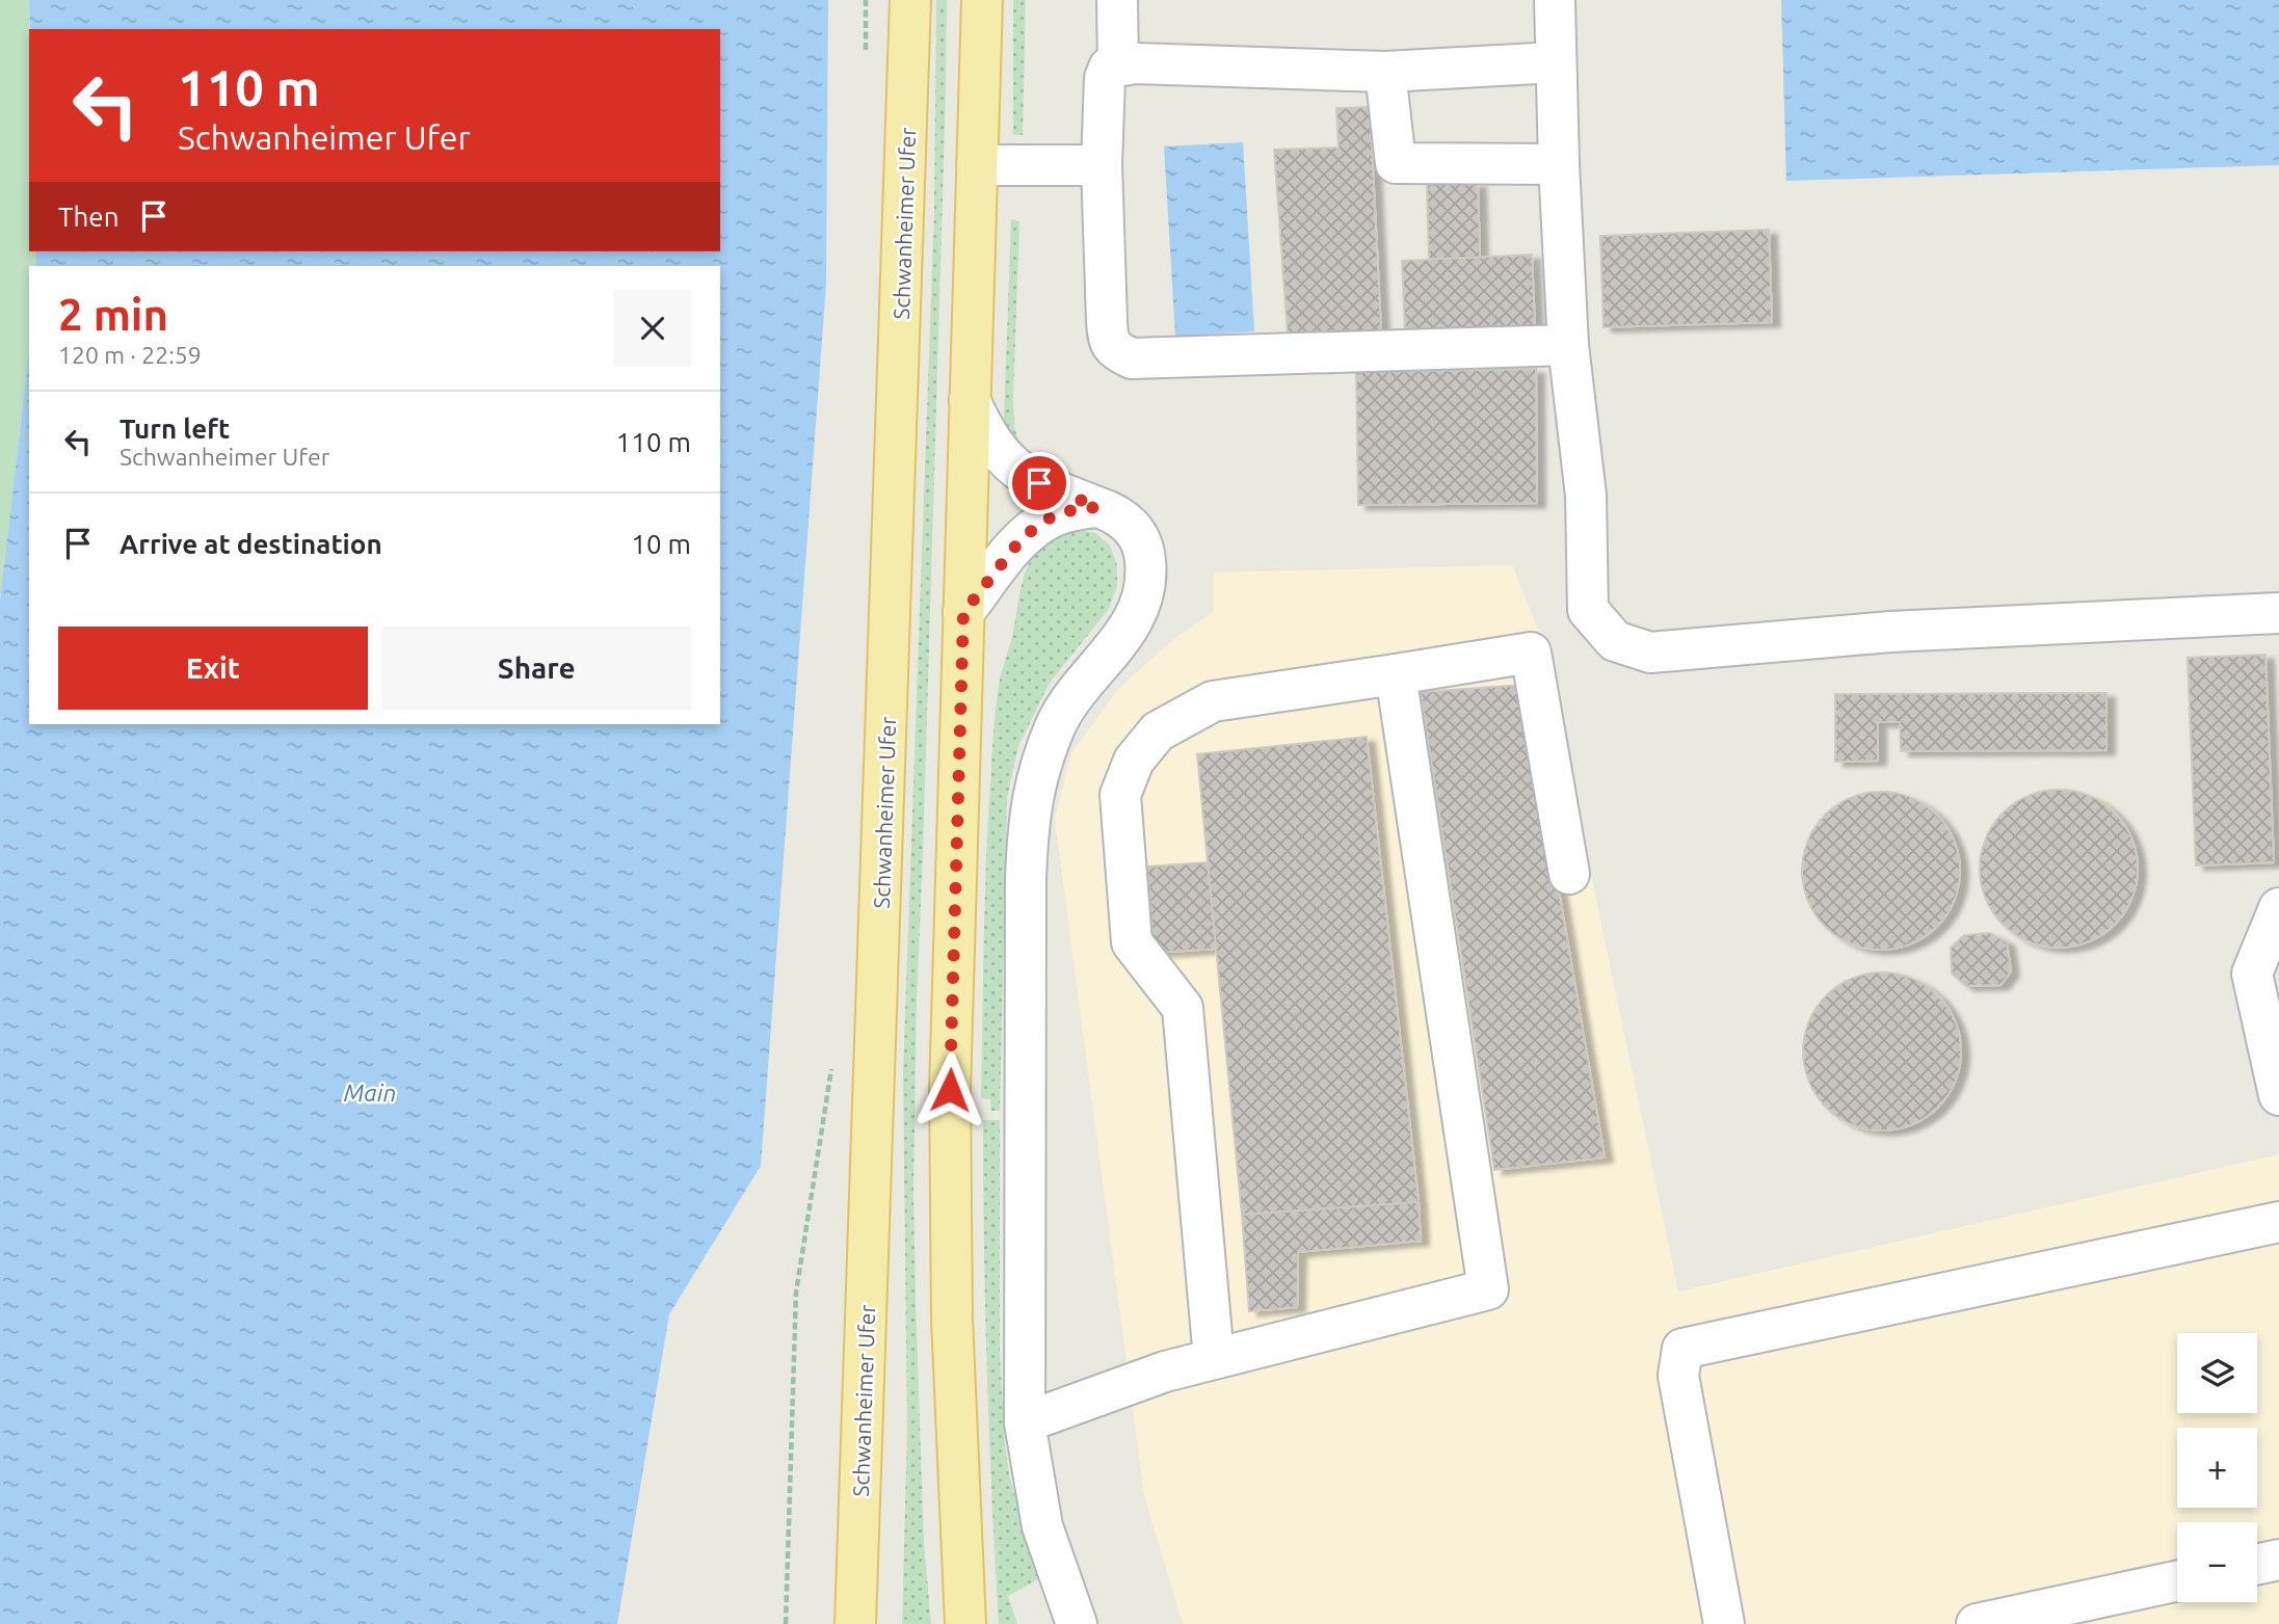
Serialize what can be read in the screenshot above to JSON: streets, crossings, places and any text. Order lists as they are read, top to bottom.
{
  "streets": {
    "main road": ["Schwanheimer Ufer"]
  },
  "water": ["Main"],
  "page": {
    "turn": ["110 m", "Schwanheimer Ufer"],
    "then": "Then",
    "heading": ["2 min", "120 m · 22:59"],
    "list": [
      {
        "name": "Turn left",
        "note": "Schwanheimer Ufer",
        "value": "110 m"
      },
      {
        "name": "Arrive at destination",
        "value": "10 m"
      }
    ],
    "buttons": ["Exit", "Share"],
    "map_buttons": ["+", "−"]
  }
}
